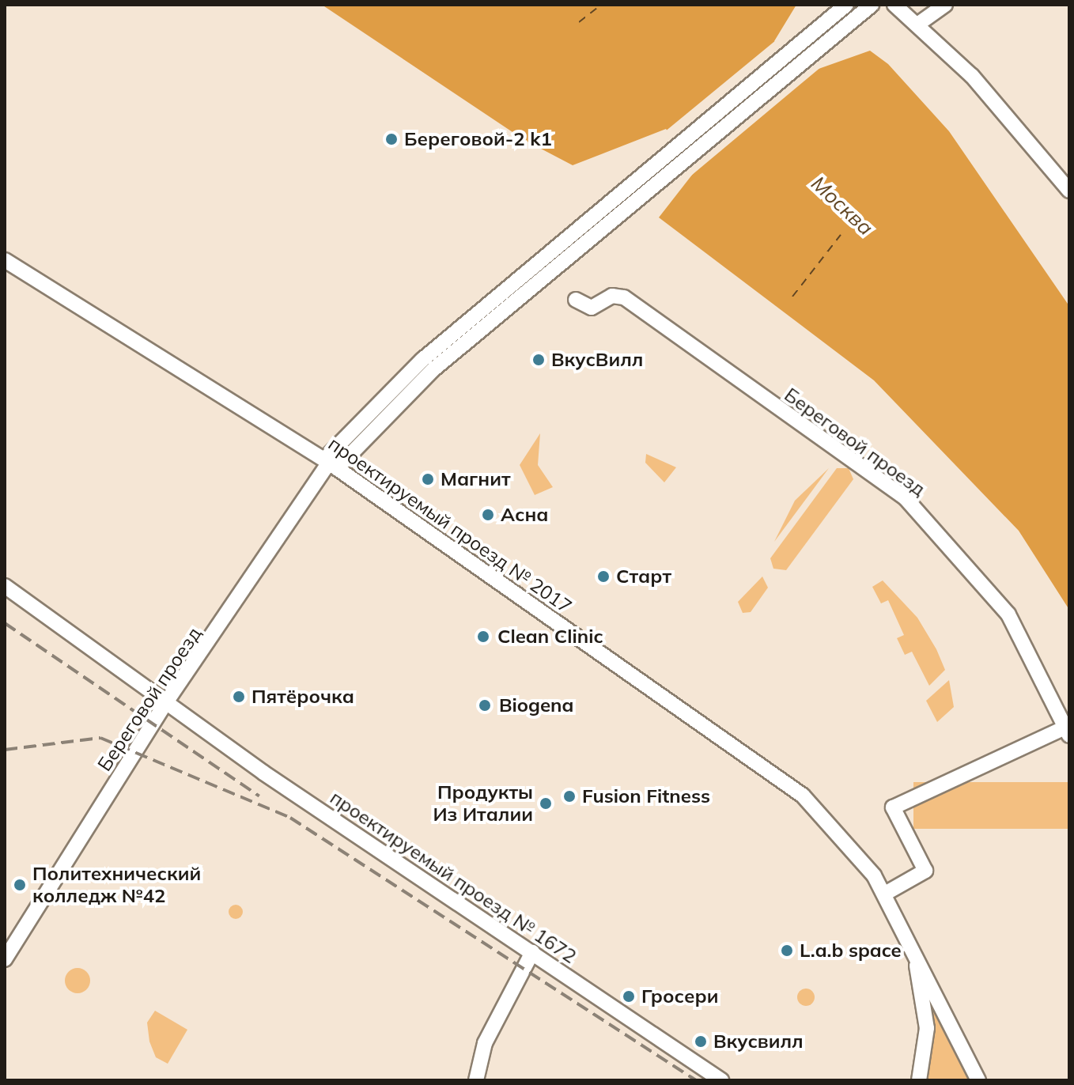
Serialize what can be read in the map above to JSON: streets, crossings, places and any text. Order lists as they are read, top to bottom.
{
  "streets": {
    "street": ["Береговой проезд", "проектируемый проезд № 2017", "проектируемый проезд № 1672"]
  },
  "crossings": [
    ["Береговой проезд", "проектируемый проезд № 2017"],
    ["Береговой проезд", "проектируемый проезд № 1672"]
  ],
  "water": ["Москва"],
  "places": [
    "Береговой-2 k1",
    "ВкусВилл",
    "Магнит",
    "Асна",
    "Старт",
    "Clean Clinic",
    "Пятёрочка",
    "Biogena",
    "Fusion Fitness",
    "Продукты Из Италии",
    "Политехнический колледж №42",
    "L.a.b space",
    "Гросери",
    "Вкусвилл"
  ]
}
